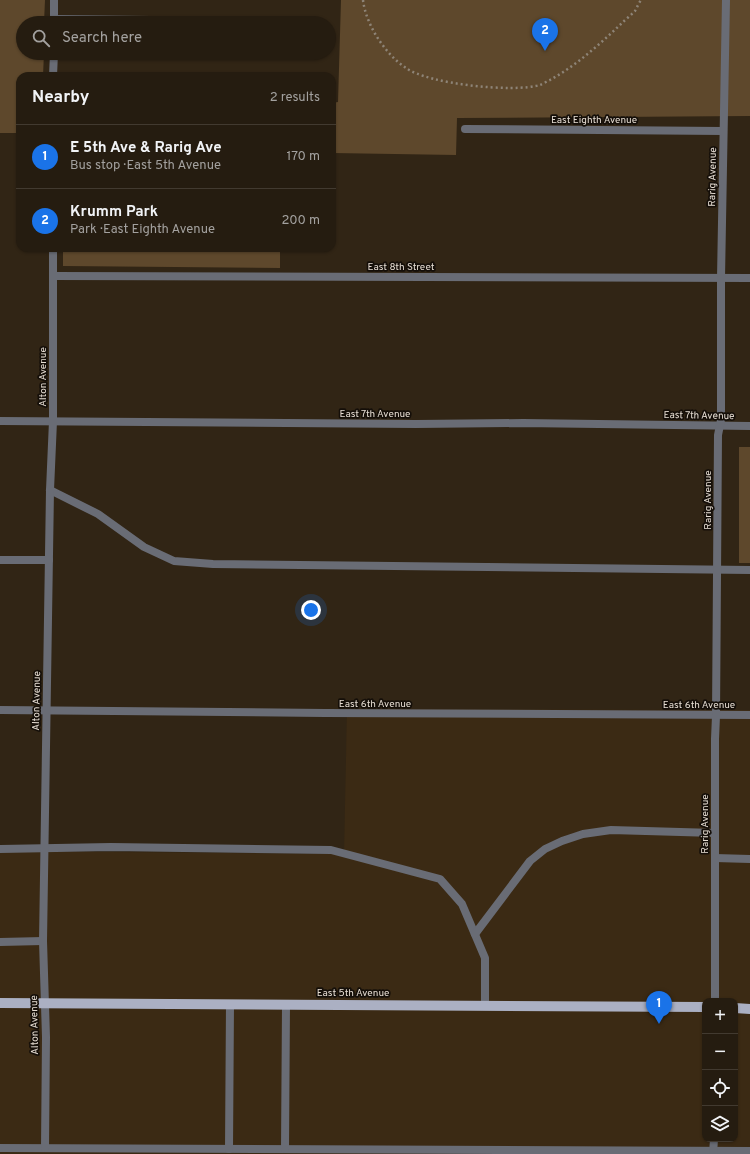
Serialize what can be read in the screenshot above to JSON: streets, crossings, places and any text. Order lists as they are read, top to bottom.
{
  "streets": {
    "main road": ["East 5th Avenue"],
    "street": [
      "East Eighth Avenue",
      "Rarig Avenue",
      "East 8th Street",
      "Alton Avenue",
      "East 7th Avenue",
      "East 6th Avenue"
    ]
  },
  "crossings": [
    ["East Eighth Avenue", "Rarig Avenue"],
    ["Rarig Avenue", "East 8th Street"],
    ["Rarig Avenue", "East 7th Avenue"],
    ["Rarig Avenue", "East 6th Avenue"],
    ["East 8th Street", "Alton Avenue"],
    ["Alton Avenue", "East 7th Avenue"],
    ["Alton Avenue", "East 6th Avenue"],
    ["Alton Avenue", "East 5th Avenue"]
  ],
  "page": {
    "search": "Search here",
    "pins": ["2", "1"],
    "heading": ["Nearby", "2 results"],
    "list": [
      {
        "mark": "1",
        "name": "E 5th Ave & Rarig Ave",
        "note": "Bus stop · East 5th Avenue",
        "value": "170 m"
      },
      {
        "mark": "2",
        "name": "Krumm Park",
        "note": "Park · East Eighth Avenue",
        "value": "200 m"
      }
    ],
    "map_buttons": ["+", "−"]
  }
}
